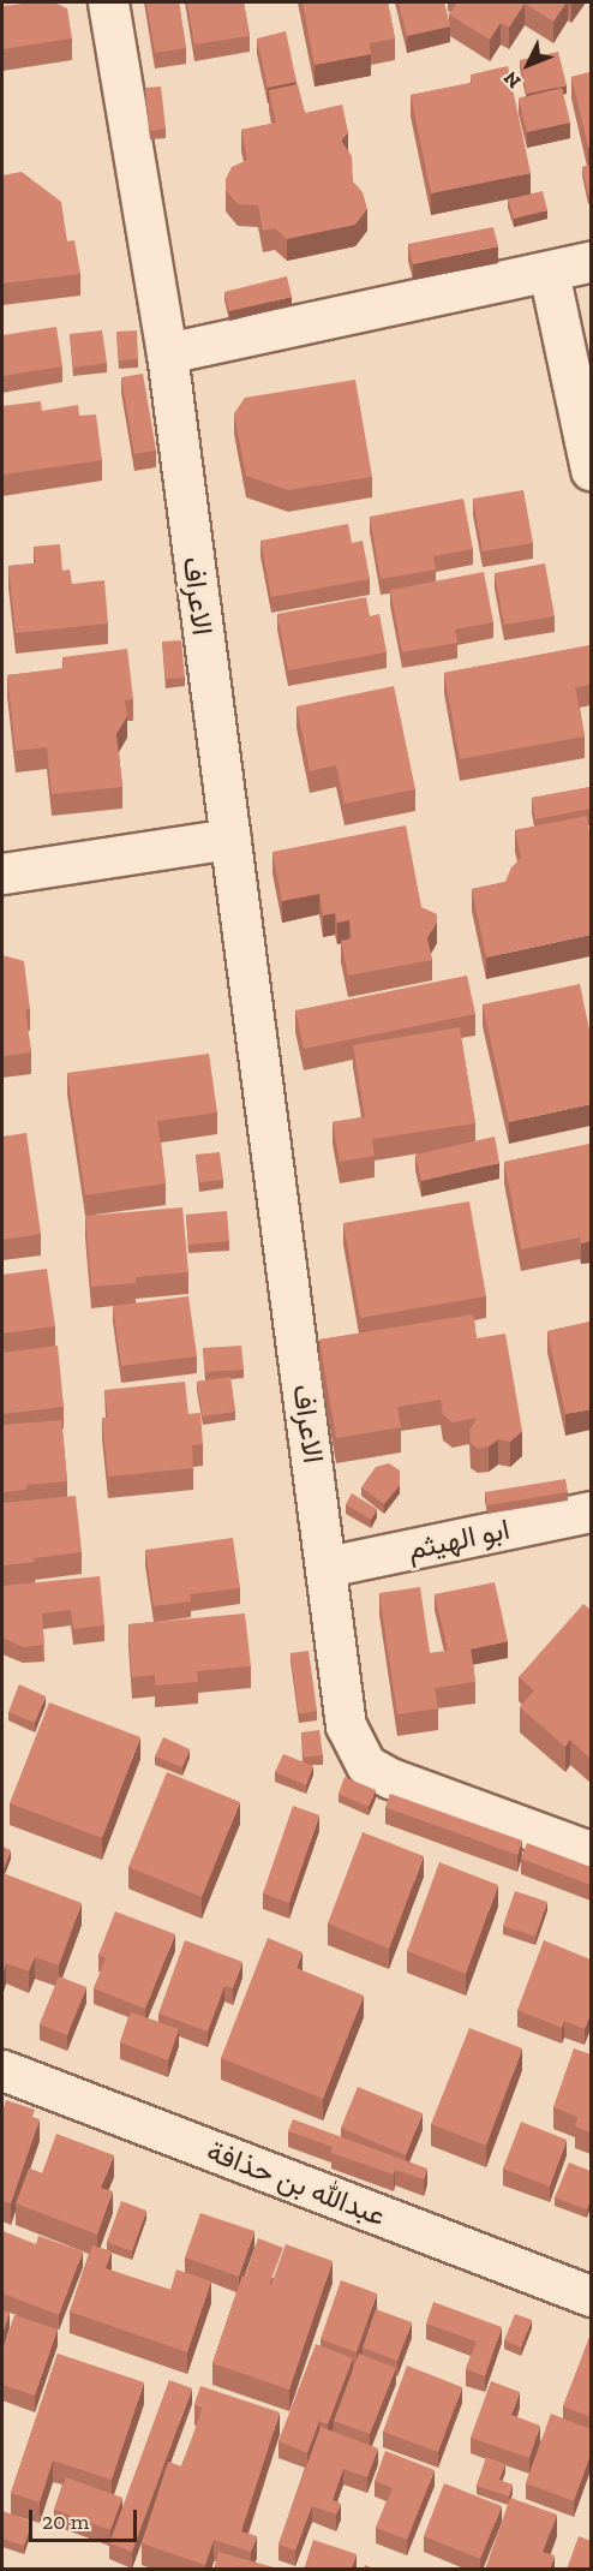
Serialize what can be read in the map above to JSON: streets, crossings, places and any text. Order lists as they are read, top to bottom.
{
  "streets": {
    "street": ["الاعراف", "ابو الهيثم", "عبدالله بن حذافة"]
  },
  "crossings": [
    ["الاعراف", "ابو الهيثم"]
  ],
  "scale_bar": "20 m",
  "north": "bottom left"
}
